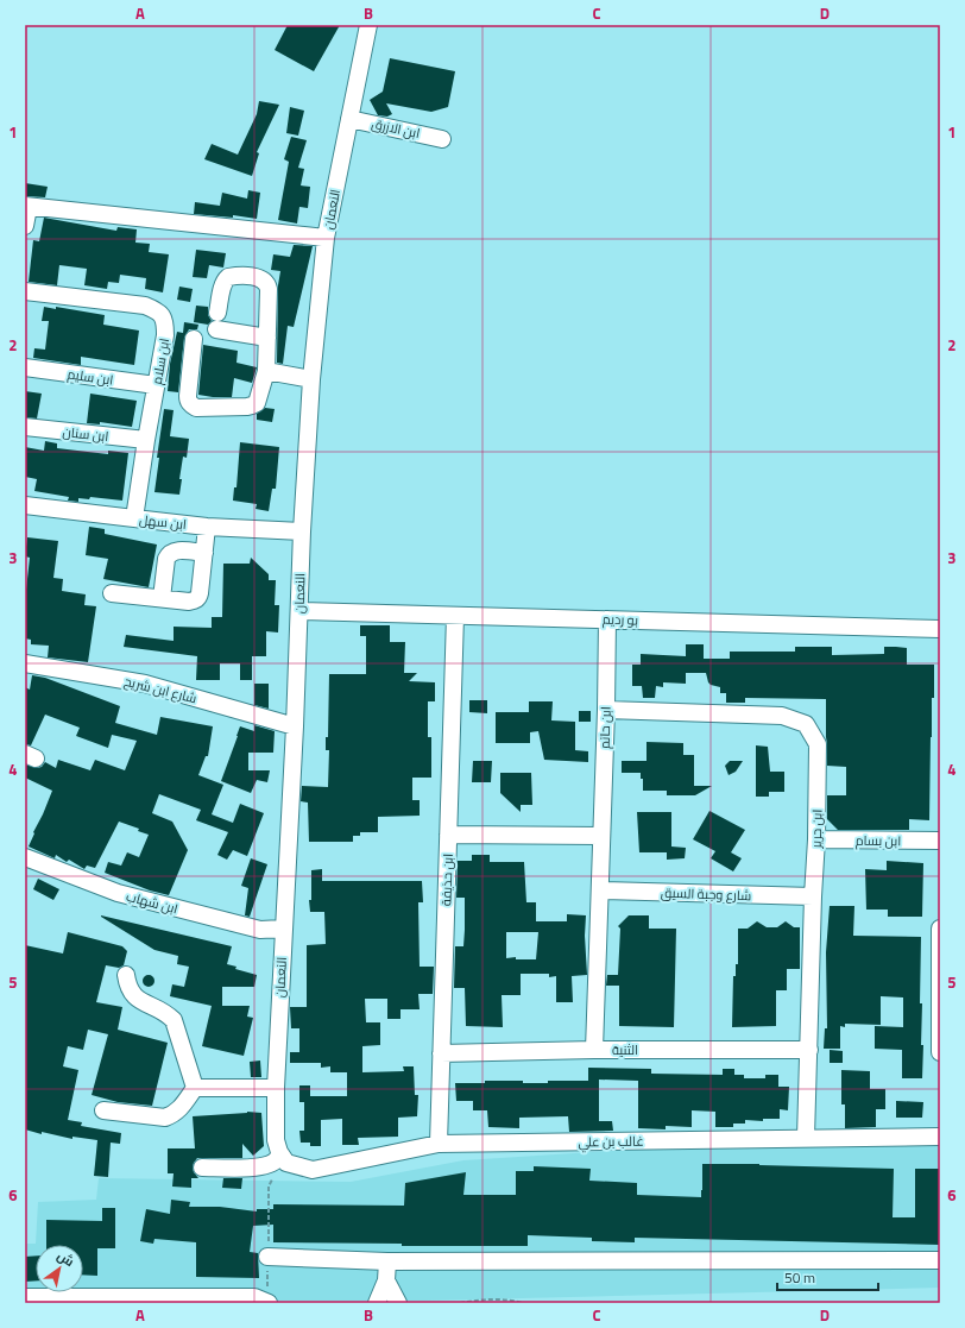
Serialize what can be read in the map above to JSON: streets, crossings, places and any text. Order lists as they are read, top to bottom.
{
  "streets": {
    "street": [
      "ابن الازرق",
      "النعمان",
      "ابن سلام",
      "ابن سليم",
      "ابن سنان",
      "ابن سهل",
      "بو رديم",
      "شارع ابن شريح",
      "ابن حاتم",
      "ابن جرير",
      "ابن بسام",
      "ابن حذيفة",
      "شارع وجبة السيق",
      "ابن شهاب",
      "الثنية",
      "غالب بن علي"
    ]
  },
  "crossings": [
    ["ابن الازرق", "النعمان"],
    ["النعمان", "ابن سهل"],
    ["النعمان", "بو رديم"],
    ["النعمان", "شارع ابن شريح"],
    ["النعمان", "ابن شهاب"],
    ["النعمان", "غالب بن علي"],
    ["ابن سلام", "ابن سليم"],
    ["ابن سلام", "ابن سنان"],
    ["ابن سلام", "ابن سهل"],
    ["بو رديم", "ابن حاتم"],
    ["بو رديم", "ابن حذيفة"],
    ["ابن حاتم", "ابن جرير"],
    ["ابن حاتم", "شارع وجبة السيق"],
    ["ابن حاتم", "الثنية"],
    ["ابن جرير", "ابن بسام"],
    ["ابن جرير", "شارع وجبة السيق"],
    ["ابن جرير", "الثنية"],
    ["ابن جرير", "غالب بن علي"],
    ["ابن حذيفة", "الثنية"],
    ["ابن حذيفة", "غالب بن علي"]
  ],
  "scale_bar": "50 m",
  "north": "top right",
  "grid": {
    "columns": [
      "A",
      "B",
      "C",
      "D"
    ],
    "rows": [
      "1",
      "2",
      "3",
      "4",
      "5",
      "6"
    ]
  }
}
